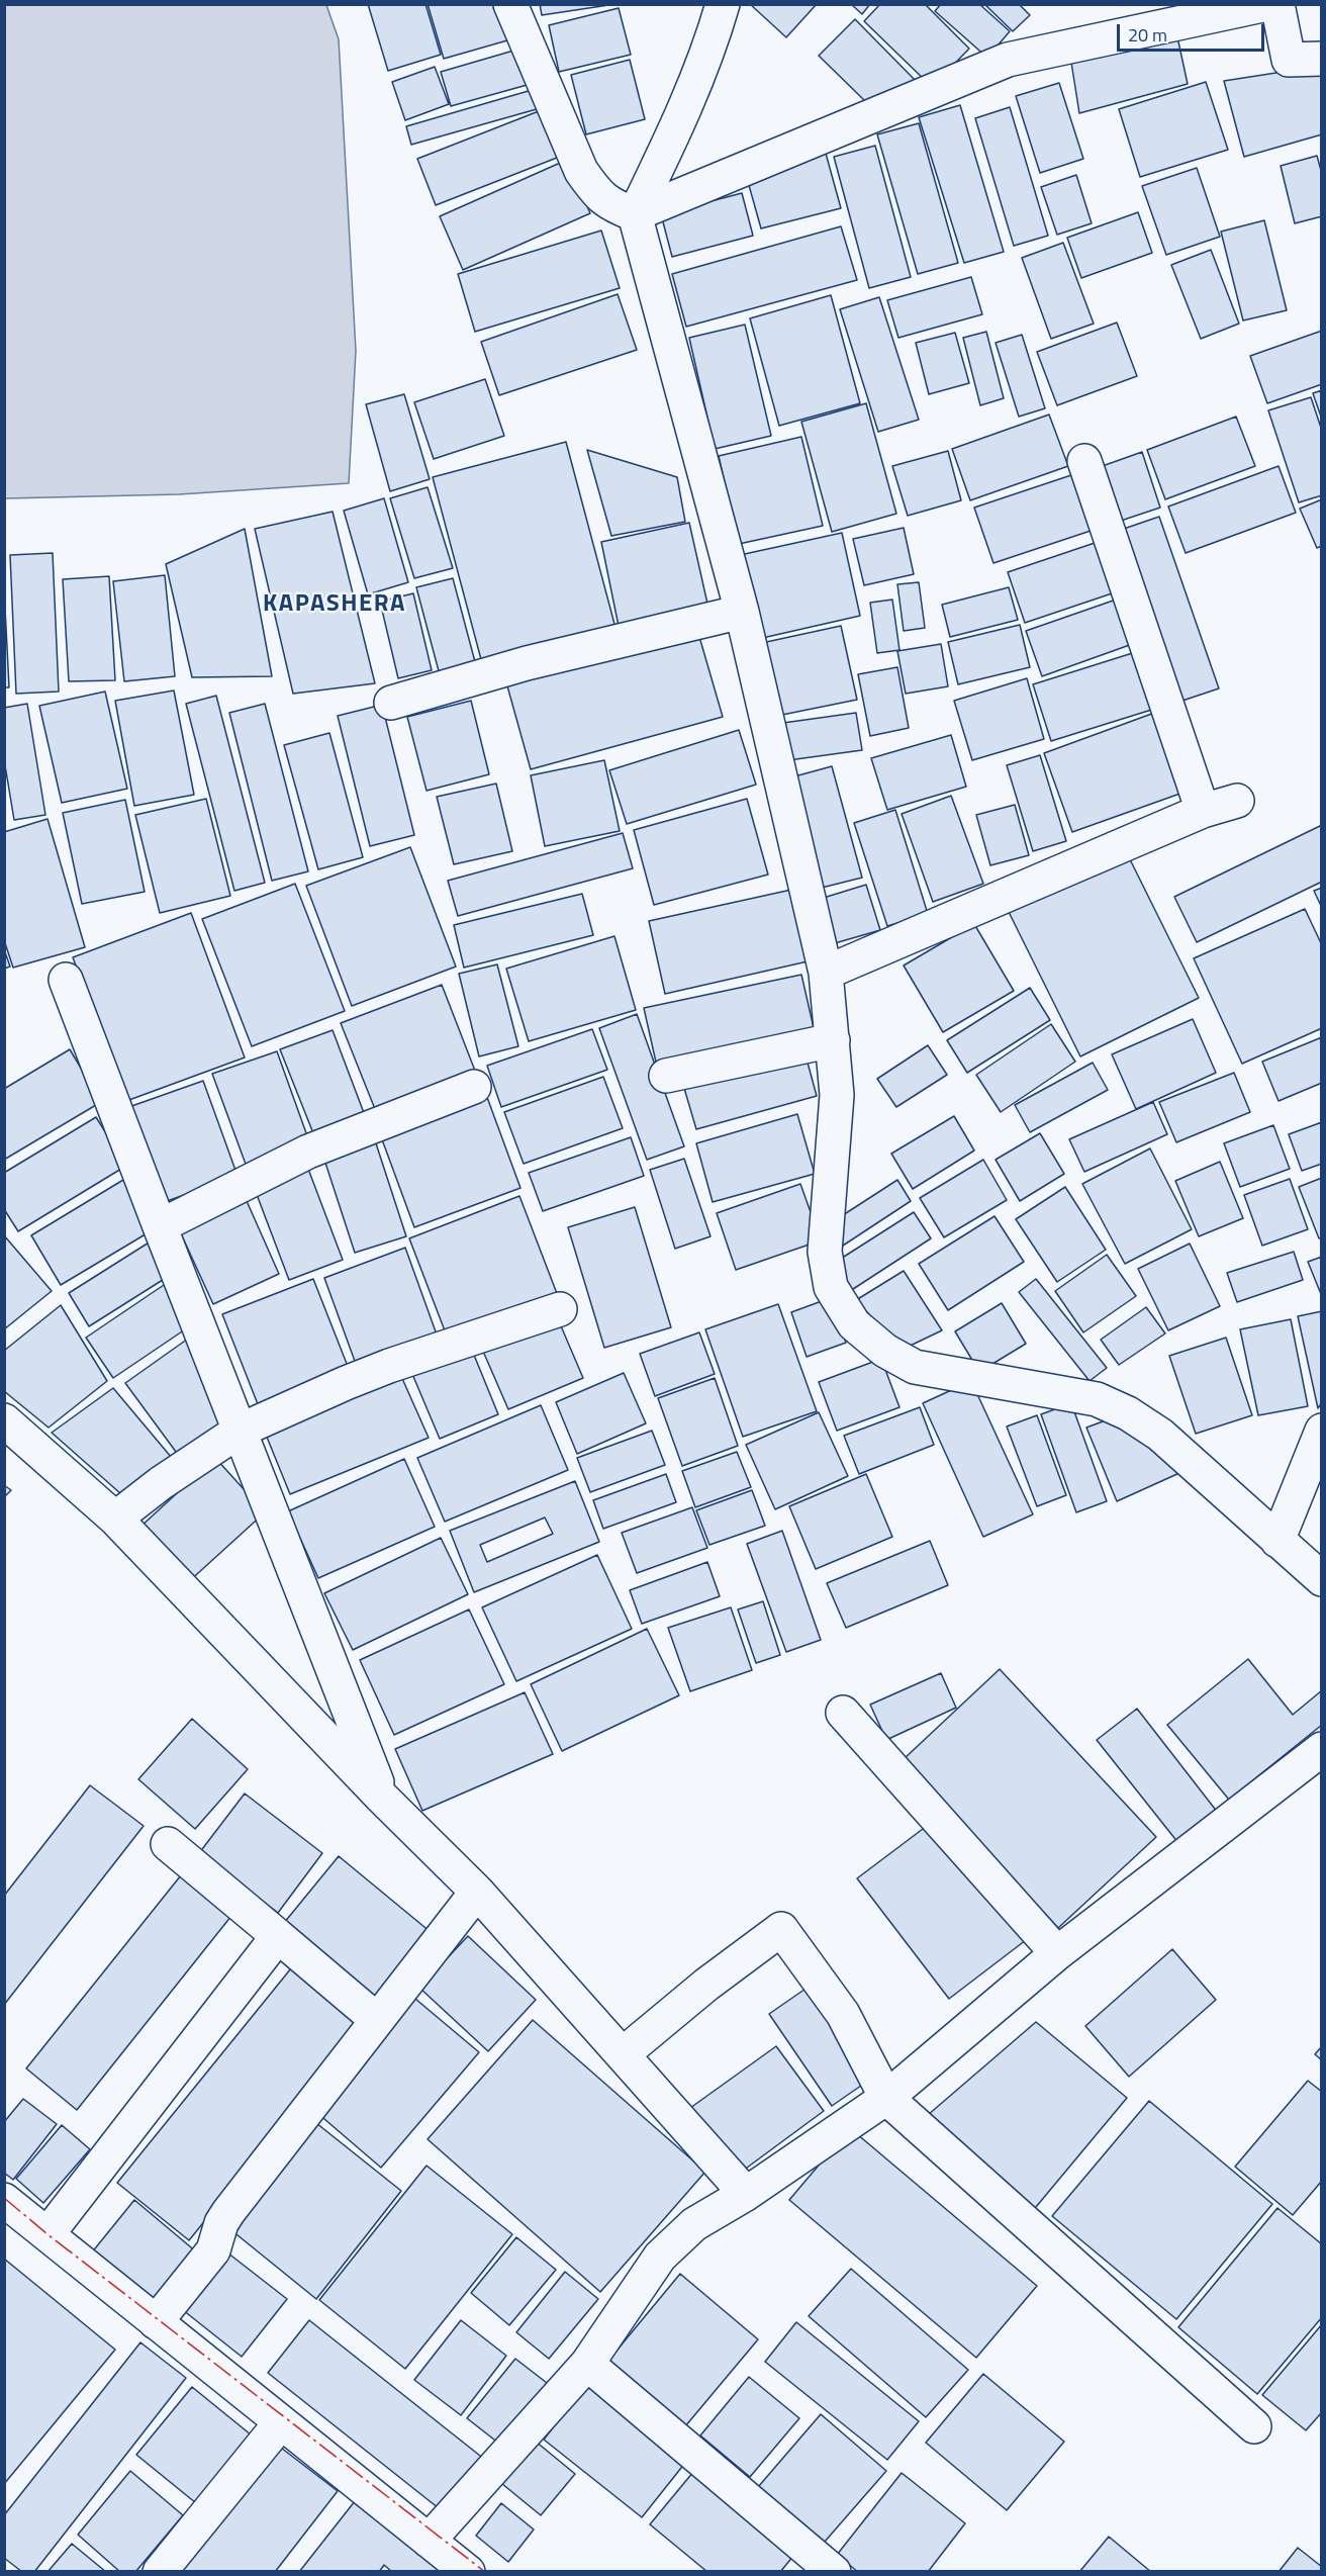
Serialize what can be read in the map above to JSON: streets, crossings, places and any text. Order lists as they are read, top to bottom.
{
  "districts": ["KAPASHERA"],
  "scale_bar": "20 m"
}
